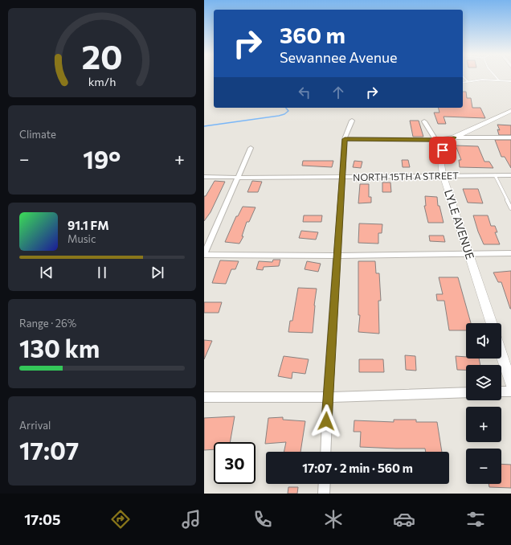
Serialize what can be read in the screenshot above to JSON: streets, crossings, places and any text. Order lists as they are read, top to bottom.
{
  "streets": {
    "main road": ["LYLE AVENUE"],
    "street": ["NORTH 15TH A STREET"]
  },
  "crossings": [
    ["NORTH 15TH A STREET", "LYLE AVENUE"]
  ],
  "page": {
    "turn": ["360 m", "Sewannee Avenue"],
    "tile": [
      "Climate",
      ["Range · 26%", "130 km"],
      ["Arrival", "17:07"]
    ],
    "heat": ["−", "19°", "+"],
    "song": ["91.1 FM", "Music"],
    "map_buttons": ["+", "−"],
    "limit": "30",
    "trip": "17:07 · 2 min · 560 m",
    "tabs": "17:05",
    "gauge": ["20", "km/h"]
  }
}
